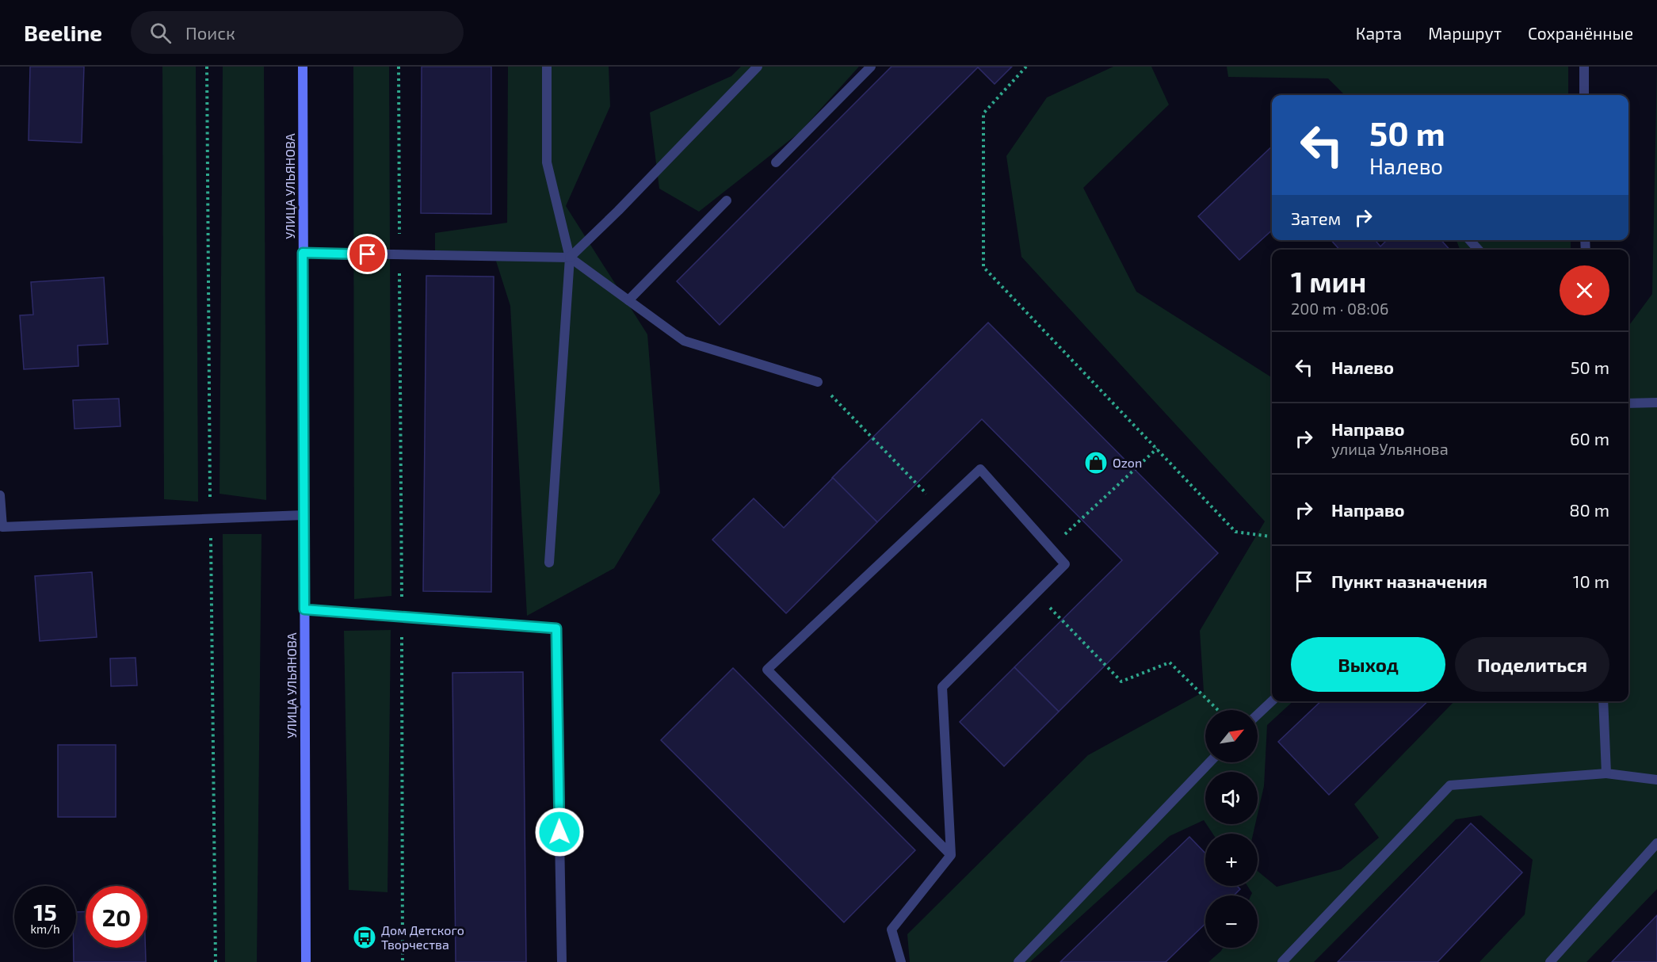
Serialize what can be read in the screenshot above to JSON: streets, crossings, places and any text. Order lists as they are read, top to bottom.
{
  "streets": {
    "main road": ["УЛИЦА УЛЬЯНОВА"]
  },
  "places": {
    "shop": ["Ozon"],
    "bus stop": ["Дом Детского Творчества"]
  },
  "north": "top right",
  "page": {
    "header": "Beeline",
    "search": "Поиск",
    "nav": ["Карта", "Маршрут", "Сохранённые"],
    "turn": ["50 m", "Налево"],
    "then": "Затем",
    "heading": ["1 мин", "200 m · 08:06"],
    "list": [
      {
        "name": "Налево",
        "value": "50 m"
      },
      {
        "name": "Направо",
        "note": "улица Ульянова",
        "value": "60 m"
      },
      {
        "name": "Направо",
        "value": "80 m"
      },
      {
        "name": "Пункт назначения",
        "value": "10 m"
      }
    ],
    "buttons": ["Выход", "Поделиться"],
    "map_buttons": ["+", "−"],
    "speed": "15 km/h",
    "limit": "20"
  }
}
